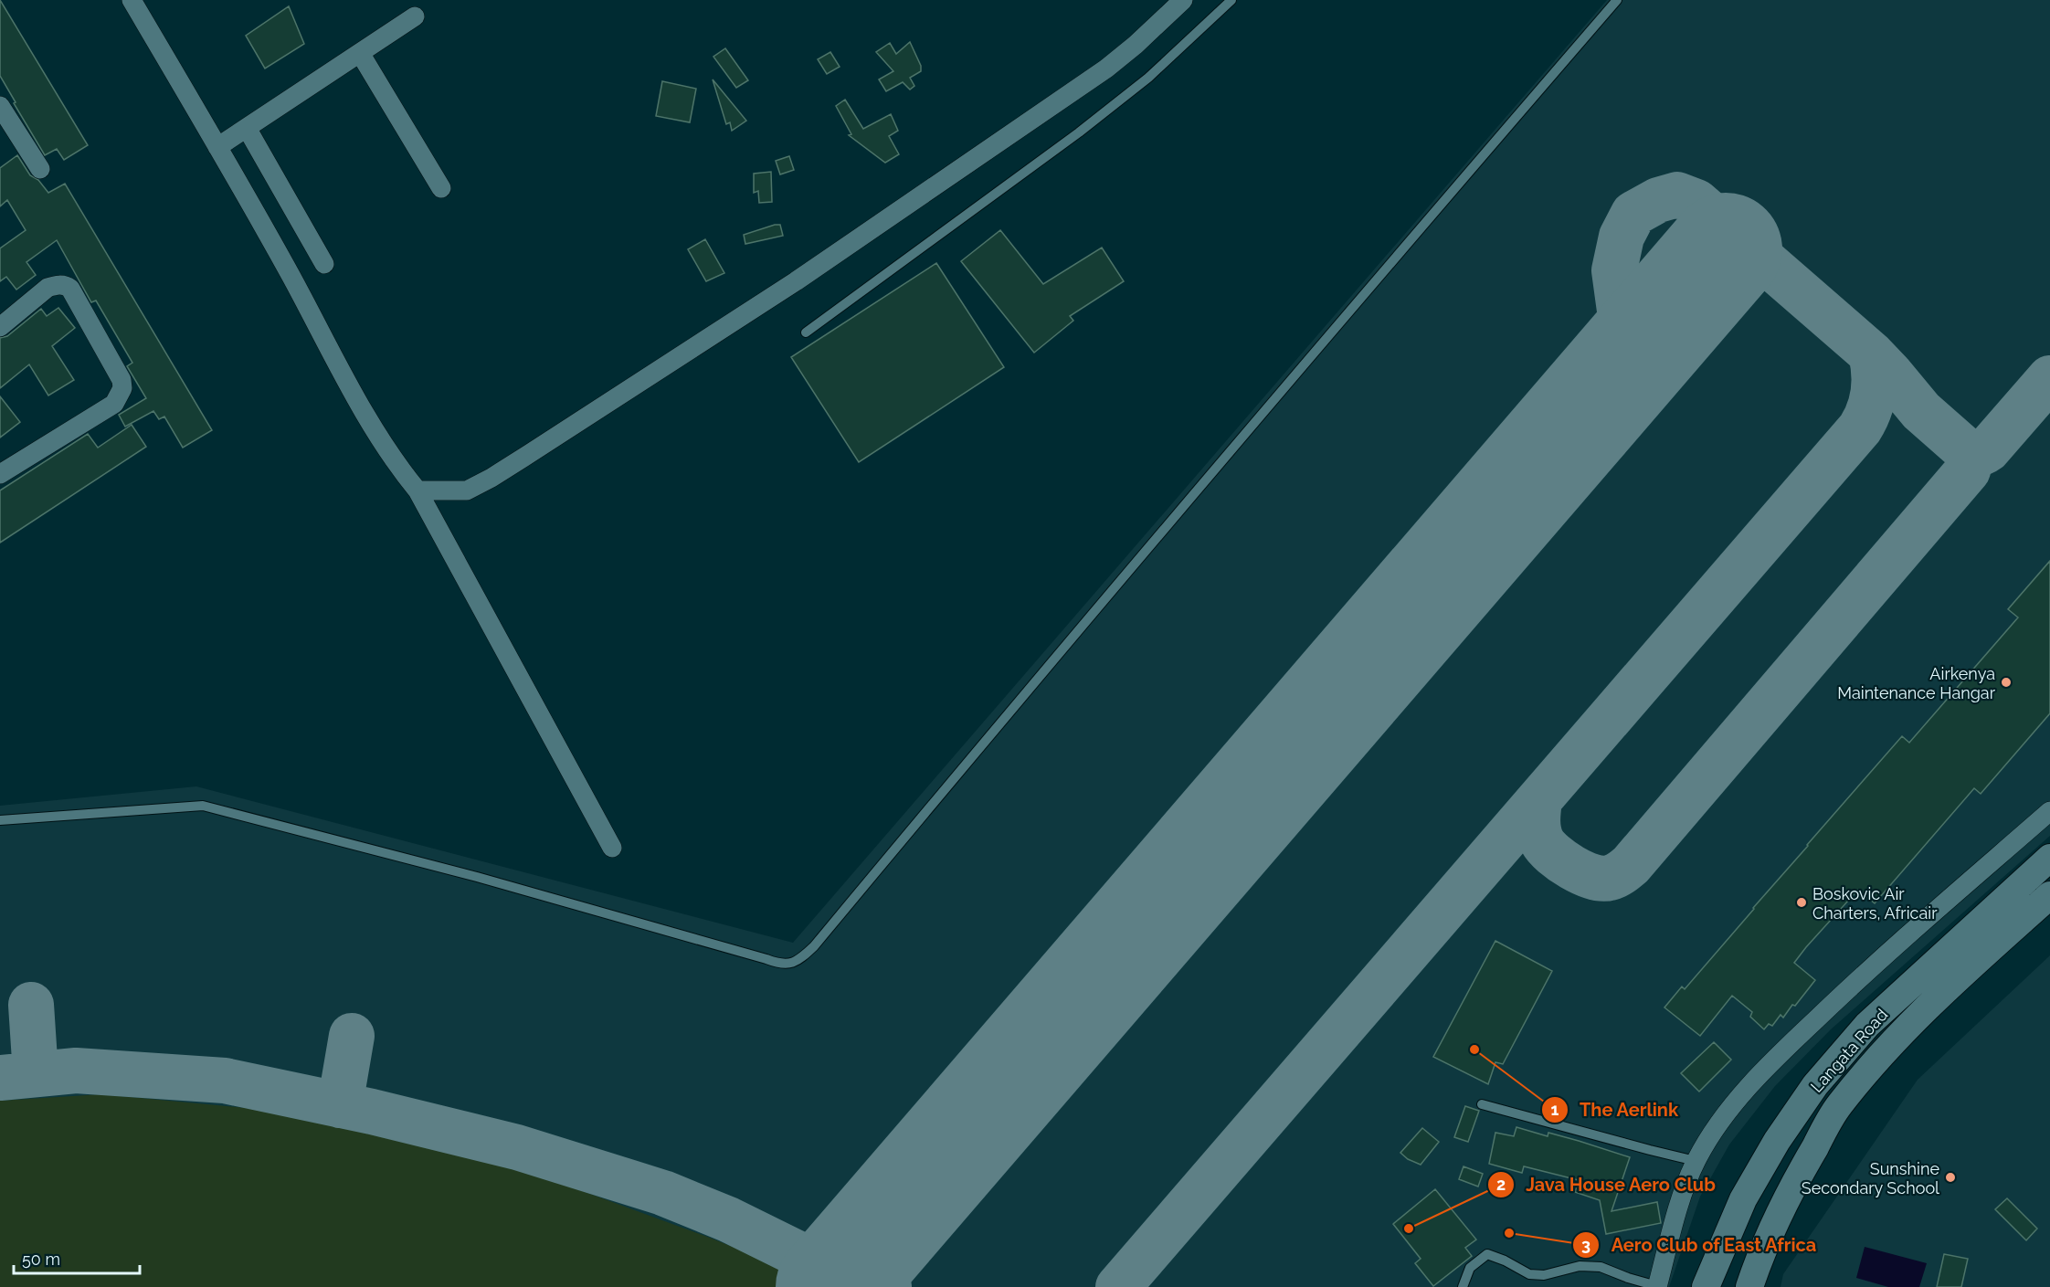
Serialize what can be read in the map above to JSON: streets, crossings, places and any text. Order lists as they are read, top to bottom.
{
  "streets": {
    "main road": ["Langata Road"]
  },
  "places": [
    "Airkenya Maintenance Hangar",
    "Boskovic Air Charters, Africair",
    "The Aerlink",
    "Sunshine Secondary School",
    "Java House Aero Club",
    "Aero Club of East Africa"
  ],
  "scale_bar": "50 m"
}
